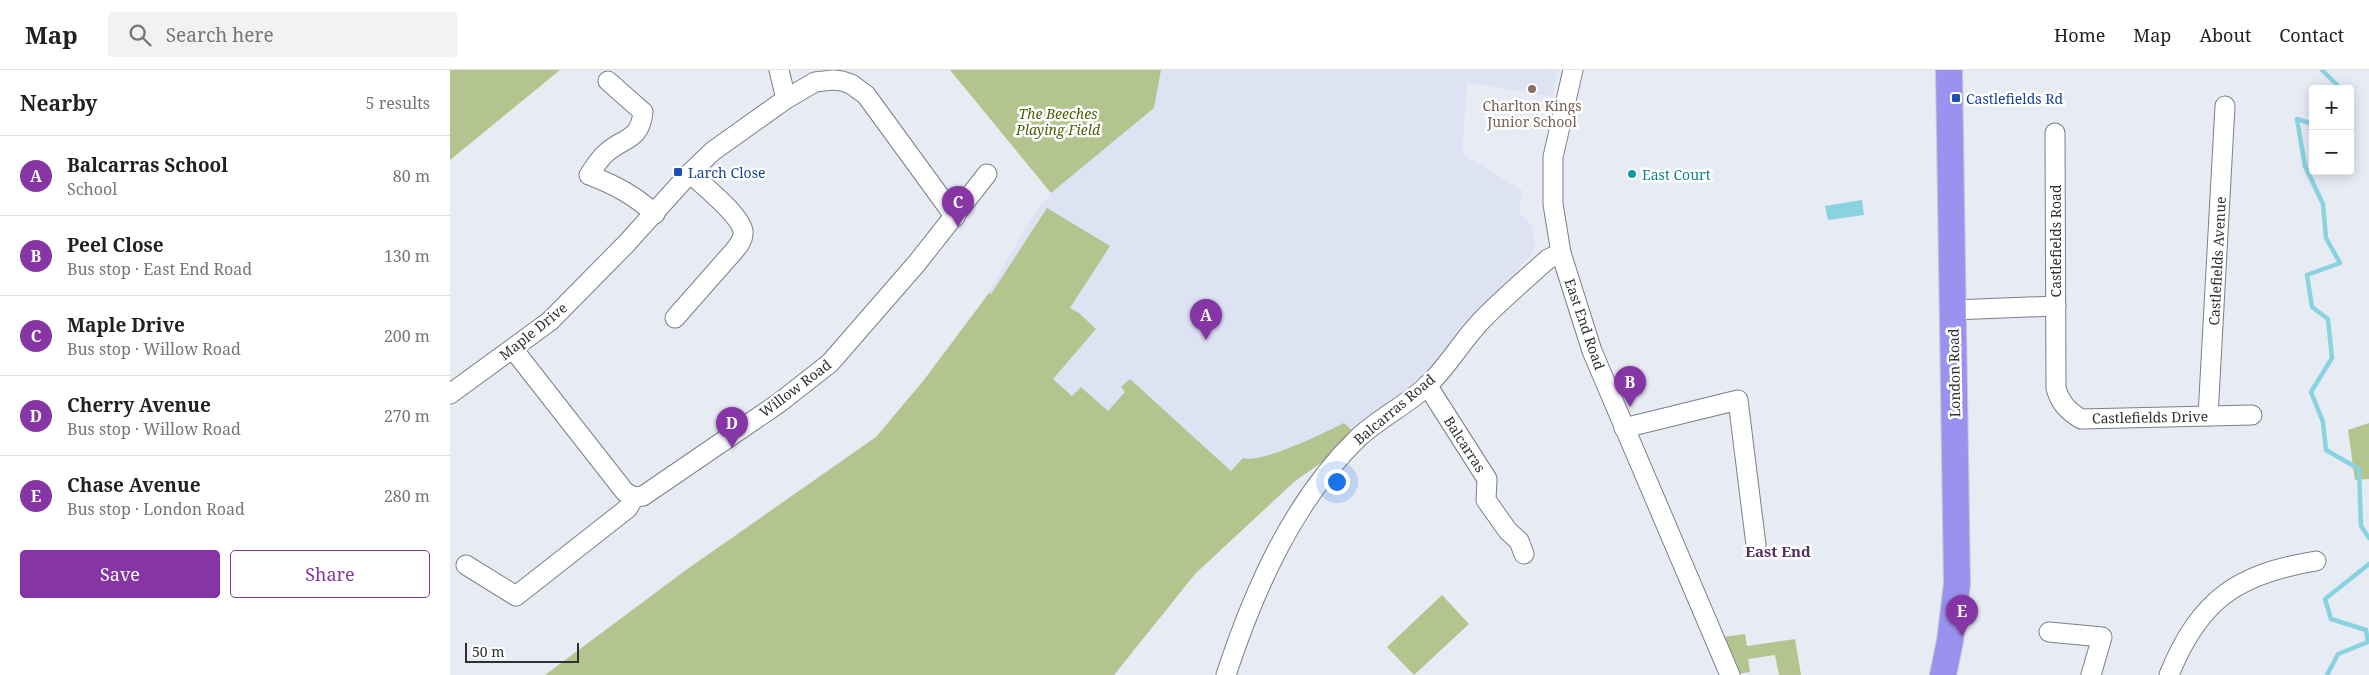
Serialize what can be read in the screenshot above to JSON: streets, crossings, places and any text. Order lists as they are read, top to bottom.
{
  "streets": {
    "highway": ["London Road"],
    "street": [
      "Castlefields Road",
      "Castlefields Avenue",
      "East End Road",
      "Maple Drive",
      "Willow Road",
      "Balcarras Road",
      "Castlefields Drive",
      "Balcarras"
    ]
  },
  "crossings": [
    ["Castlefields Road", "London Road"],
    ["Castlefields Road", "Castlefields Drive"],
    ["Castlefields Avenue", "Castlefields Drive"],
    ["East End Road", "Balcarras Road"],
    ["Maple Drive", "Willow Road"],
    ["Balcarras Road", "Balcarras"]
  ],
  "districts": ["East End"],
  "parks": ["The Beeches Playing Field"],
  "places": {
    "other": ["Charlton Kings Junior School", "East Court"],
    "transit": ["Castlefields Rd", "Larch Close"]
  },
  "scale_bar": "50 m",
  "page": {
    "header": "Map",
    "search": "Search here",
    "nav": [
      "Home",
      "Map",
      "About",
      "Contact"
    ],
    "heading": ["Nearby", "5 results"],
    "map_buttons": ["+", "−"],
    "list": [
      {
        "mark": "A",
        "name": "Balcarras School",
        "note": "School",
        "value": "80 m"
      },
      {
        "mark": "B",
        "name": "Peel Close",
        "note": "Bus stop · East End Road",
        "value": "130 m"
      },
      {
        "mark": "C",
        "name": "Maple Drive",
        "note": "Bus stop · Willow Road",
        "value": "200 m"
      },
      {
        "mark": "D",
        "name": "Cherry Avenue",
        "note": "Bus stop · Willow Road",
        "value": "270 m"
      },
      {
        "mark": "E",
        "name": "Chase Avenue",
        "note": "Bus stop · London Road",
        "value": "280 m"
      }
    ],
    "pins": [
      "C",
      "A",
      "B",
      "D",
      "E"
    ],
    "buttons": ["Save", "Share"],
    "scale": "50 m"
  }
}
